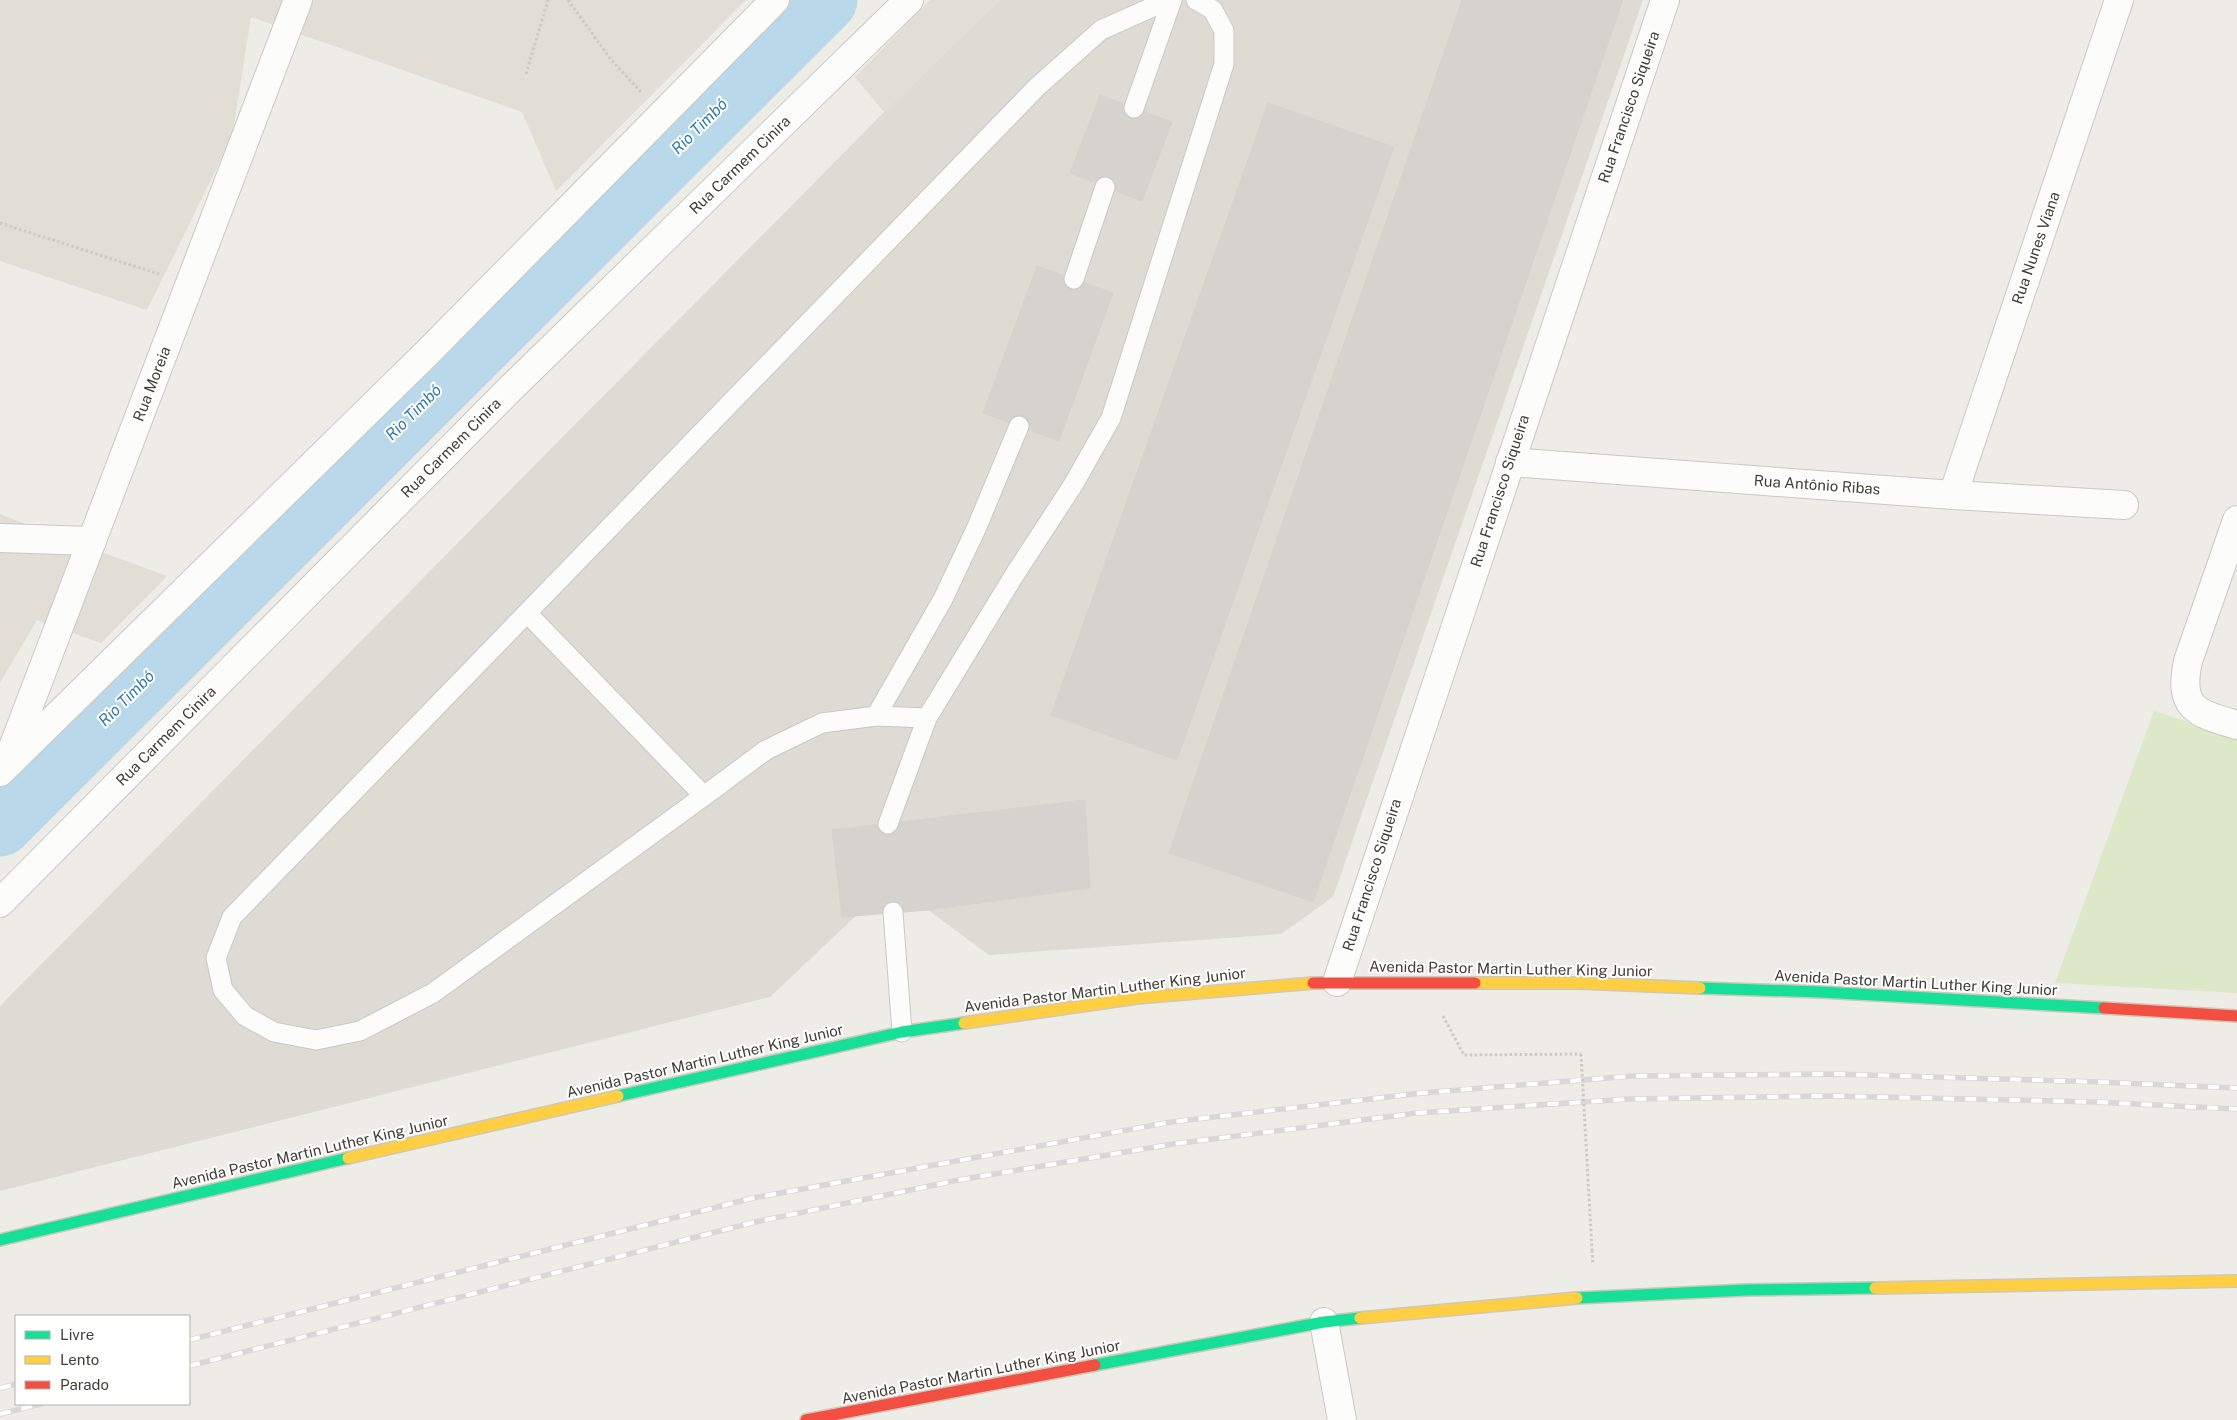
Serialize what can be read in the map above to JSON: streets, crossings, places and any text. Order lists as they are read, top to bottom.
{
  "streets": {
    "main road": ["Avenida Pastor Martin Luther King Junior"],
    "street": [
      "Rua Francisco Siqueira",
      "Rua Carmem Cinira",
      "Rua Nunes Viana",
      "Rua Moreia",
      "Rua Antônio Ribas"
    ]
  },
  "crossings": [
    ["Rua Francisco Siqueira", "Rua Antônio Ribas"],
    ["Rua Francisco Siqueira", "Avenida Pastor Martin Luther King Junior"],
    ["Rua Nunes Viana", "Rua Antônio Ribas"]
  ],
  "water": ["Rio Timbó"],
  "legend": ["Livre", "Lento", "Parado"]
}
